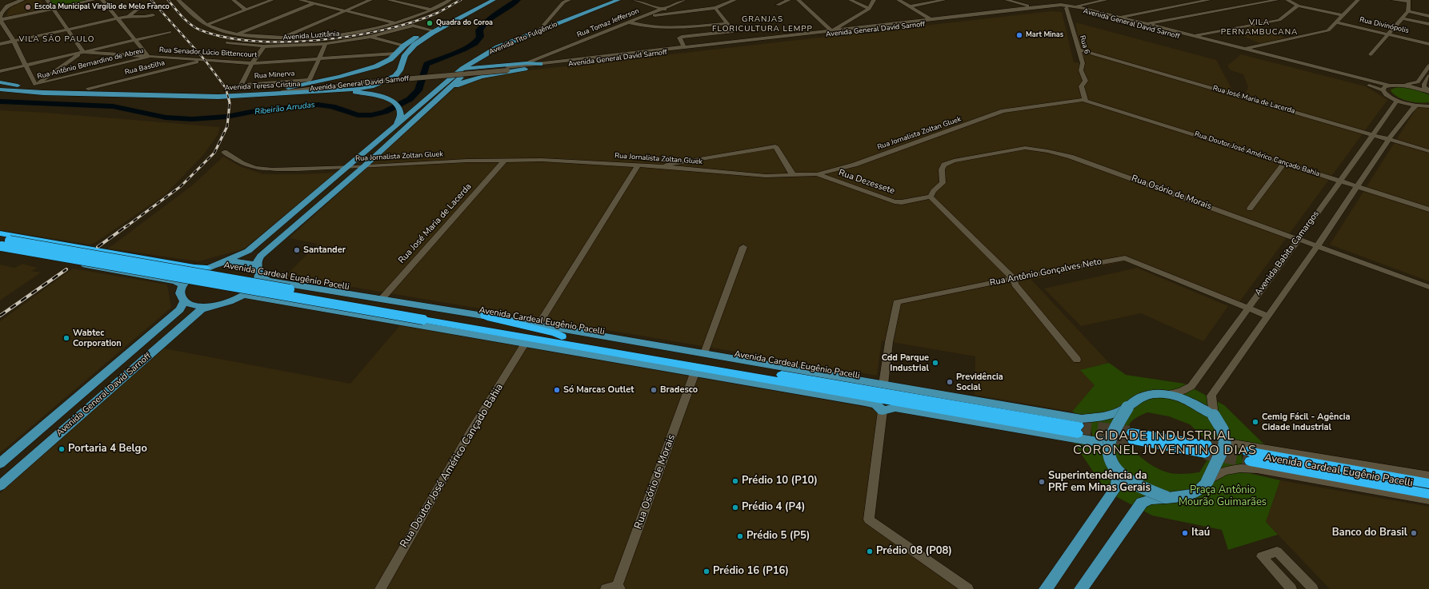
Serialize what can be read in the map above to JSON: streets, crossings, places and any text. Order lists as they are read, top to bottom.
{
  "streets": {
    "highway": ["Avenida Cardeal Eugênio Pacelli"],
    "main road": ["Avenida General David Sarnoff", "Avenida Tito Fulgêncio", "Avenida Teresa Cristina"],
    "street": [
      "Rua Tomaz Jefferson",
      "Rua Divinópolis",
      "Avenida Luzitânia",
      "Rua 6",
      "Rua Senador Lúcio Bittencourt",
      "Rua Antônio Bernardino de Abreu",
      "Rua Bastilha",
      "Rua Minerva",
      "Rua José Maria de Lacerda",
      "Rua Jornalista Zoltan Gluek",
      "Rua Doutor José Américo Cançado Bahia",
      "Rua Dezessete",
      "Rua Osório de Morais",
      "Avenida Babita Camargos",
      "Rua Antônio Gonçalves Neto"
    ]
  },
  "crossings": [
    ["Rua Tomaz Jefferson", "Avenida General David Sarnoff"],
    ["Avenida General David Sarnoff", "Rua 6"],
    ["Avenida General David Sarnoff", "Avenida Teresa Cristina"],
    ["Avenida General David Sarnoff", "Avenida Babita Camargos"],
    ["Avenida Luzitânia", "Avenida Teresa Cristina"],
    ["Rua 6", "Rua José Maria de Lacerda"],
    ["Rua 6", "Rua Jornalista Zoltan Gluek"],
    ["Rua 6", "Rua Doutor José Américo Cançado Bahia"],
    ["Rua Senador Lúcio Bittencourt", "Rua Antônio Bernardino de Abreu"],
    ["Rua Senador Lúcio Bittencourt", "Rua Bastilha"],
    ["Rua Senador Lúcio Bittencourt", "Rua Minerva"],
    ["Rua Senador Lúcio Bittencourt", "Avenida Teresa Cristina"],
    ["Rua Antônio Bernardino de Abreu", "Avenida Teresa Cristina"],
    ["Rua Bastilha", "Avenida Teresa Cristina"],
    ["Rua José Maria de Lacerda", "Rua Jornalista Zoltan Gluek"],
    ["Rua José Maria de Lacerda", "Avenida Babita Camargos"],
    ["Rua José Maria de Lacerda", "Avenida Cardeal Eugênio Pacelli"],
    ["Rua Jornalista Zoltan Gluek", "Rua Doutor José Américo Cançado Bahia"],
    ["Rua Jornalista Zoltan Gluek", "Rua Dezessete"],
    ["Rua Doutor José Américo Cançado Bahia", "Avenida Babita Camargos"],
    ["Rua Dezessete", "Rua Osório de Morais"],
    ["Rua Osório de Morais", "Avenida Babita Camargos"],
    ["Avenida Babita Camargos", "Rua Antônio Gonçalves Neto"],
    ["Avenida Babita Camargos", "Avenida Cardeal Eugênio Pacelli"],
    ["Rua Antônio Gonçalves Neto", "Avenida Cardeal Eugênio Pacelli"]
  ],
  "districts": [
    "GRANJAS FLORICULTURA LEMPP",
    "VILA PERNAMBUCANA",
    "VILA SÃO PAULO",
    "CIDADE INDUSTRIAL CORONEL JUVENTINO DIAS"
  ],
  "water": ["Ribeirão Arrudas"],
  "parks": ["Praça Antônio Mourão Guimarães"],
  "places": [
    "Escola Municipal Virgílio de Melo Franco",
    "Quadra do Coroa",
    "Mart Minas",
    "Santander",
    "Wabtec Corporation",
    "Cdd Parque Industrial",
    "Previdência Social",
    "Só Marcas Outlet",
    "Bradesco",
    "Cemig Fácil - Agência Cidade Industrial",
    "Portaria 4 Belgo",
    "Prédio 10 (P10)",
    "Superintendência da PRF em Minas Gerais",
    "Prédio 4 (P4)",
    "Itaú",
    "Banco do Brasil",
    "Prédio 5 (P5)",
    "Prédio 08 (P08)",
    "Prédio 16 (P16)"
  ]
}
